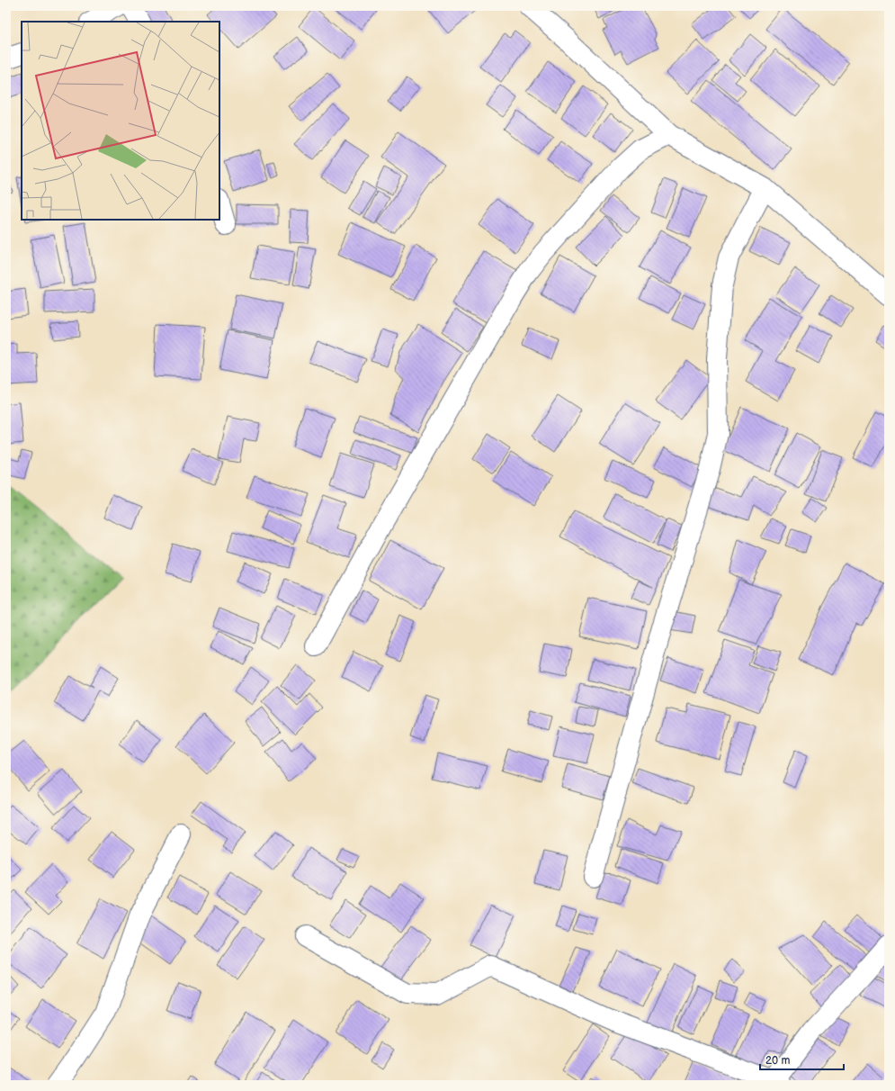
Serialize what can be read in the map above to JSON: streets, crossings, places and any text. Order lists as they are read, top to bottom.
{
  "scale_bar": "20 m"
}
